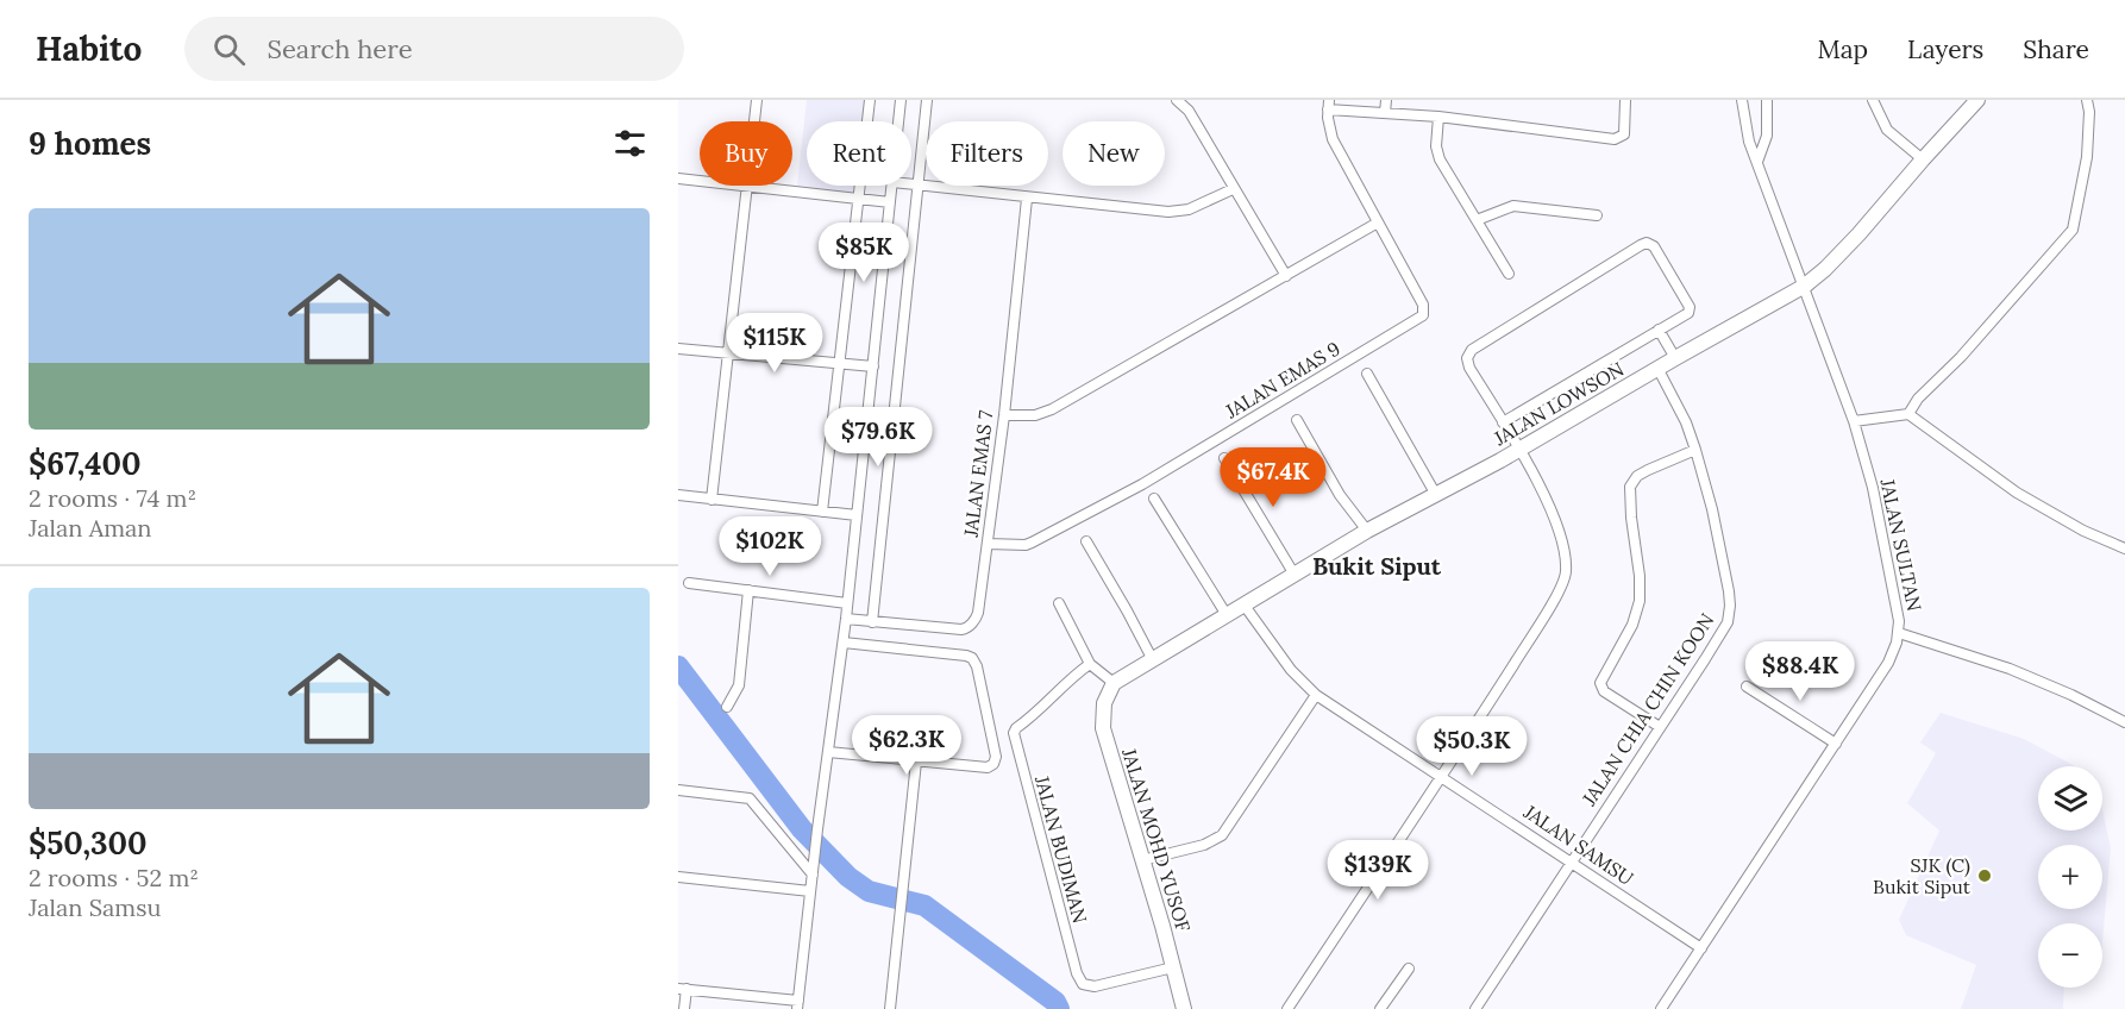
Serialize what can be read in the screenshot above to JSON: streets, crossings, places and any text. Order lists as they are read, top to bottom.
{
  "streets": {
    "street": [
      "JALAN EMAS 9",
      "JALAN LOWSON",
      "JALAN EMAS 7",
      "JALAN SULTAN",
      "JALAN CHIA CHIN KOON",
      "JALAN MOHD YUSOF",
      "JALAN SAMSU",
      "JALAN BUDIMAN"
    ]
  },
  "crossings": [
    ["JALAN EMAS 9", "JALAN EMAS 7"],
    ["JALAN LOWSON", "JALAN SULTAN"],
    ["JALAN LOWSON", "JALAN CHIA CHIN KOON"],
    ["JALAN LOWSON", "JALAN MOHD YUSOF"],
    ["JALAN LOWSON", "JALAN SAMSU"],
    ["JALAN SULTAN", "JALAN SAMSU"],
    ["JALAN CHIA CHIN KOON", "JALAN SAMSU"],
    ["JALAN MOHD YUSOF", "JALAN BUDIMAN"]
  ],
  "districts": ["Bukit Siput"],
  "places": ["SJK (C) Bukit Siput"],
  "page": {
    "header": "Habito",
    "search": "Search here",
    "nav": ["Map", "Layers", "Share"],
    "heading": "9 homes",
    "chip": [
      "Buy",
      "Rent",
      "Filters",
      "New"
    ],
    "list": [
      {
        "name": "$67,400",
        "note": "2 rooms · 74 m² · Jalan Aman"
      },
      {
        "name": "$50,300",
        "note": "2 rooms · 52 m² · Jalan Samsu"
      }
    ],
    "price": [
      "$85K",
      "$115K",
      "$79.6K",
      "$67.4K",
      "$102K",
      "$88.4K",
      "$62.3K",
      "$50.3K",
      "$139K"
    ],
    "map_buttons": ["+", "−"]
  }
}
